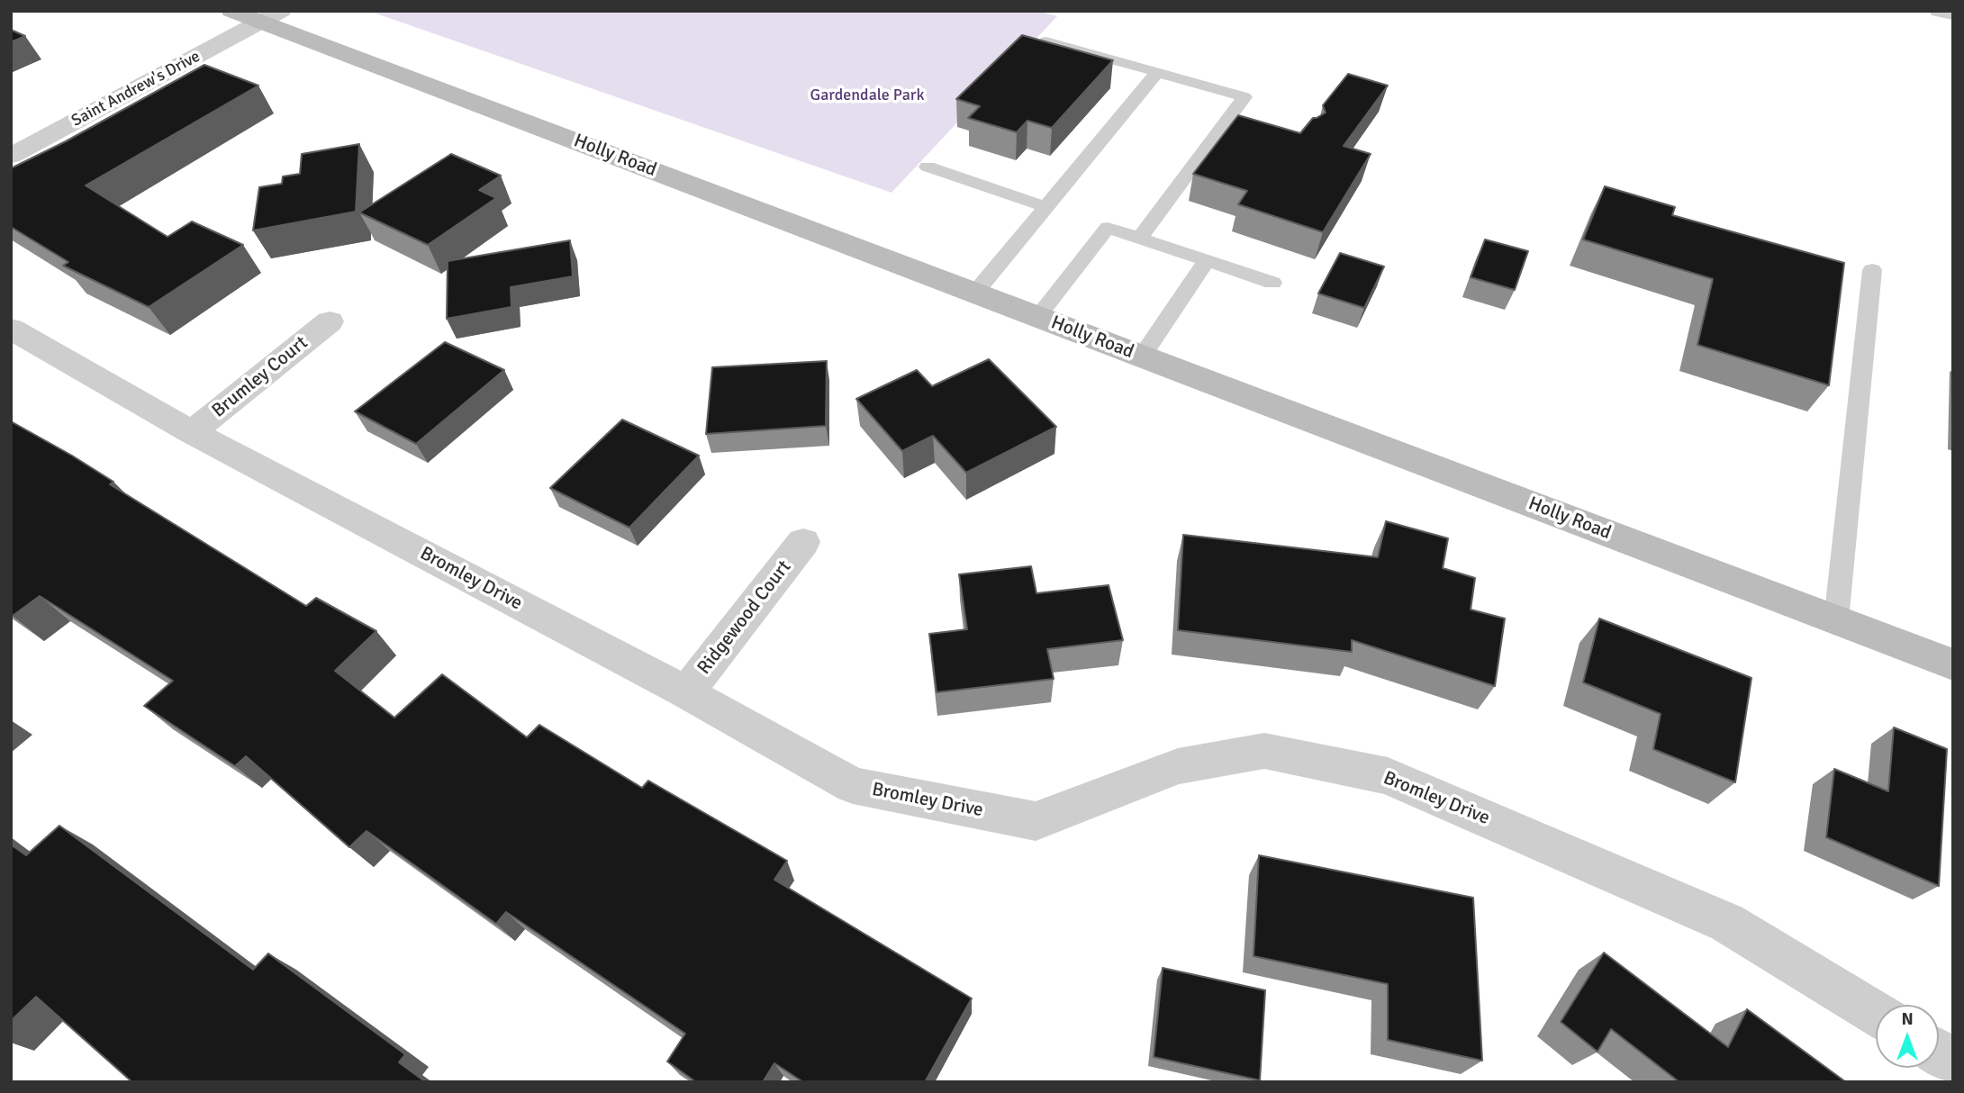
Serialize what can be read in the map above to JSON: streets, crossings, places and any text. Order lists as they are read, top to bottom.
{
  "streets": {
    "main road": ["Holly Road"],
    "street": [
      "Saint Andrew's Drive",
      "Brumley Court",
      "Bromley Drive",
      "Ridgewood Court"
    ]
  },
  "crossings": [
    ["Saint Andrew's Drive", "Holly Road"],
    ["Brumley Court", "Bromley Drive"],
    ["Bromley Drive", "Ridgewood Court"]
  ],
  "parks": ["Gardendale Park"],
  "north": "top"
}
